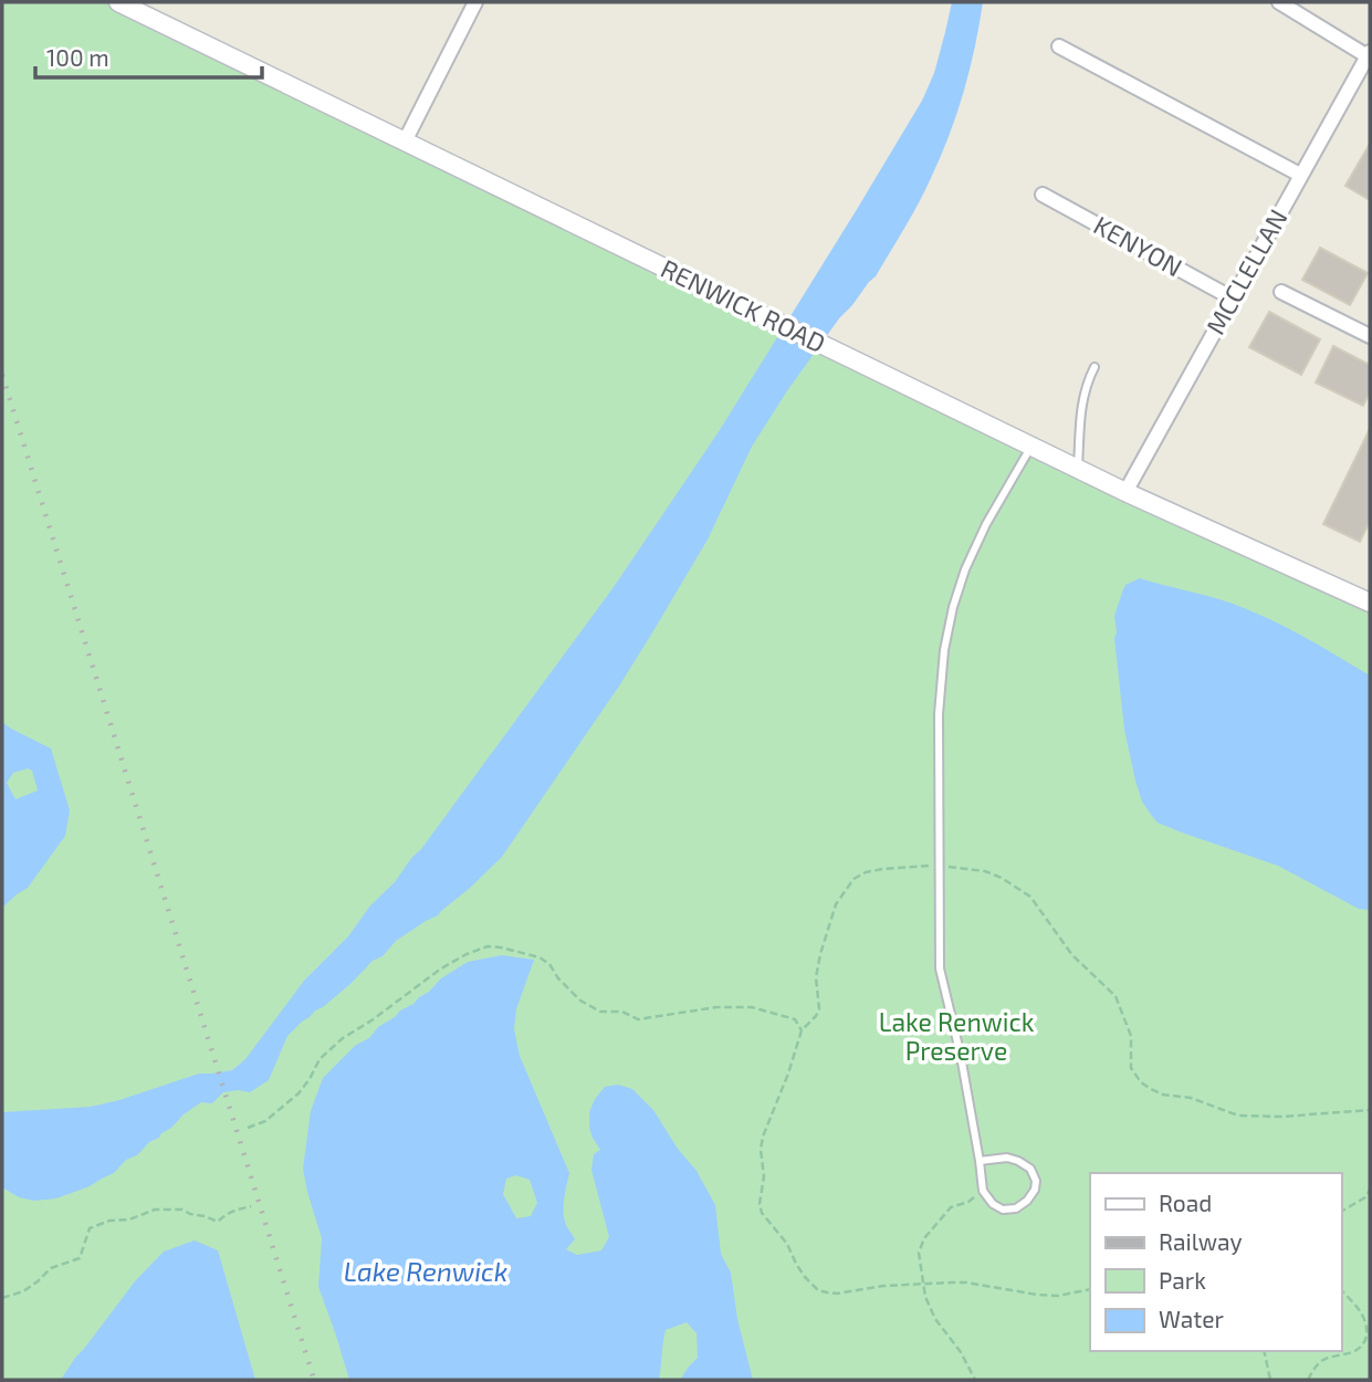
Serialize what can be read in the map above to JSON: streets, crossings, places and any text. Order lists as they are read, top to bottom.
{
  "streets": {
    "street": ["KENYON", "MCCLELLAN", "RENWICK ROAD"]
  },
  "crossings": [
    ["KENYON", "MCCLELLAN"],
    ["MCCLELLAN", "RENWICK ROAD"]
  ],
  "water": ["Lake Renwick"],
  "parks": ["Lake Renwick Preserve"],
  "legend": [
    "Road",
    "Railway",
    "Park",
    "Water"
  ],
  "scale_bar": "100 m"
}
